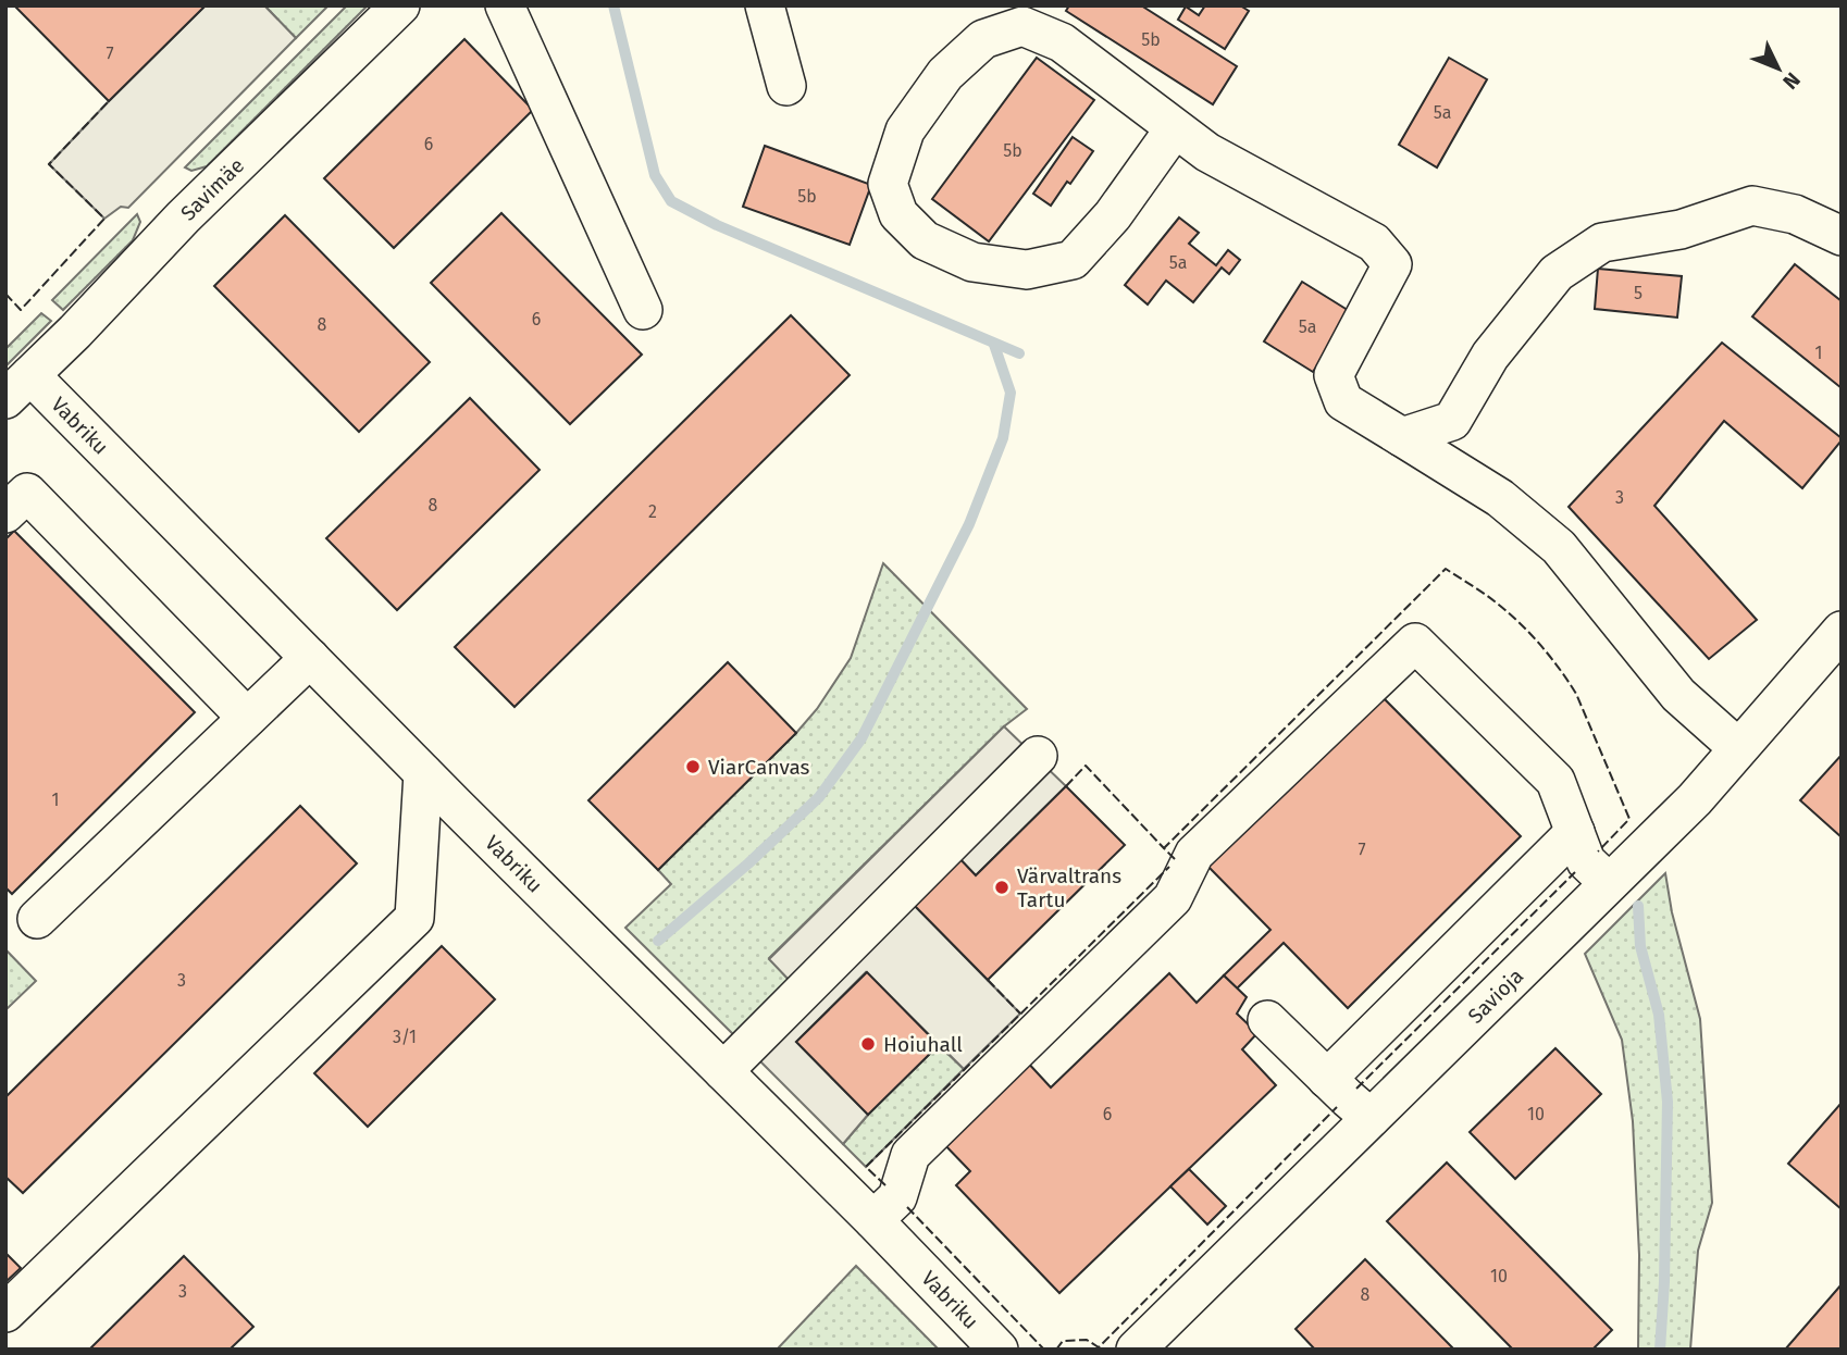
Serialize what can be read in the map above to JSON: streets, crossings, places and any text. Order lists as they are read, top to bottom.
{
  "streets": {
    "street": ["Savimäe", "Vabriku", "Savioja"]
  },
  "crossings": [
    ["Savimäe", "Vabriku"]
  ],
  "places": ["ViarCanvas", "Värvaltrans Tartu", "Hoiuhall"],
  "house_numbers": [
    "5b",
    "7",
    "5a",
    "6",
    "5b",
    "5b",
    "5a",
    "5",
    "6",
    "8",
    "5a",
    "1",
    "3",
    "8",
    "2",
    "1",
    "7",
    "3",
    "3/1",
    "6",
    "10",
    "10",
    "3",
    "8"
  ],
  "north": "bottom right"
}
